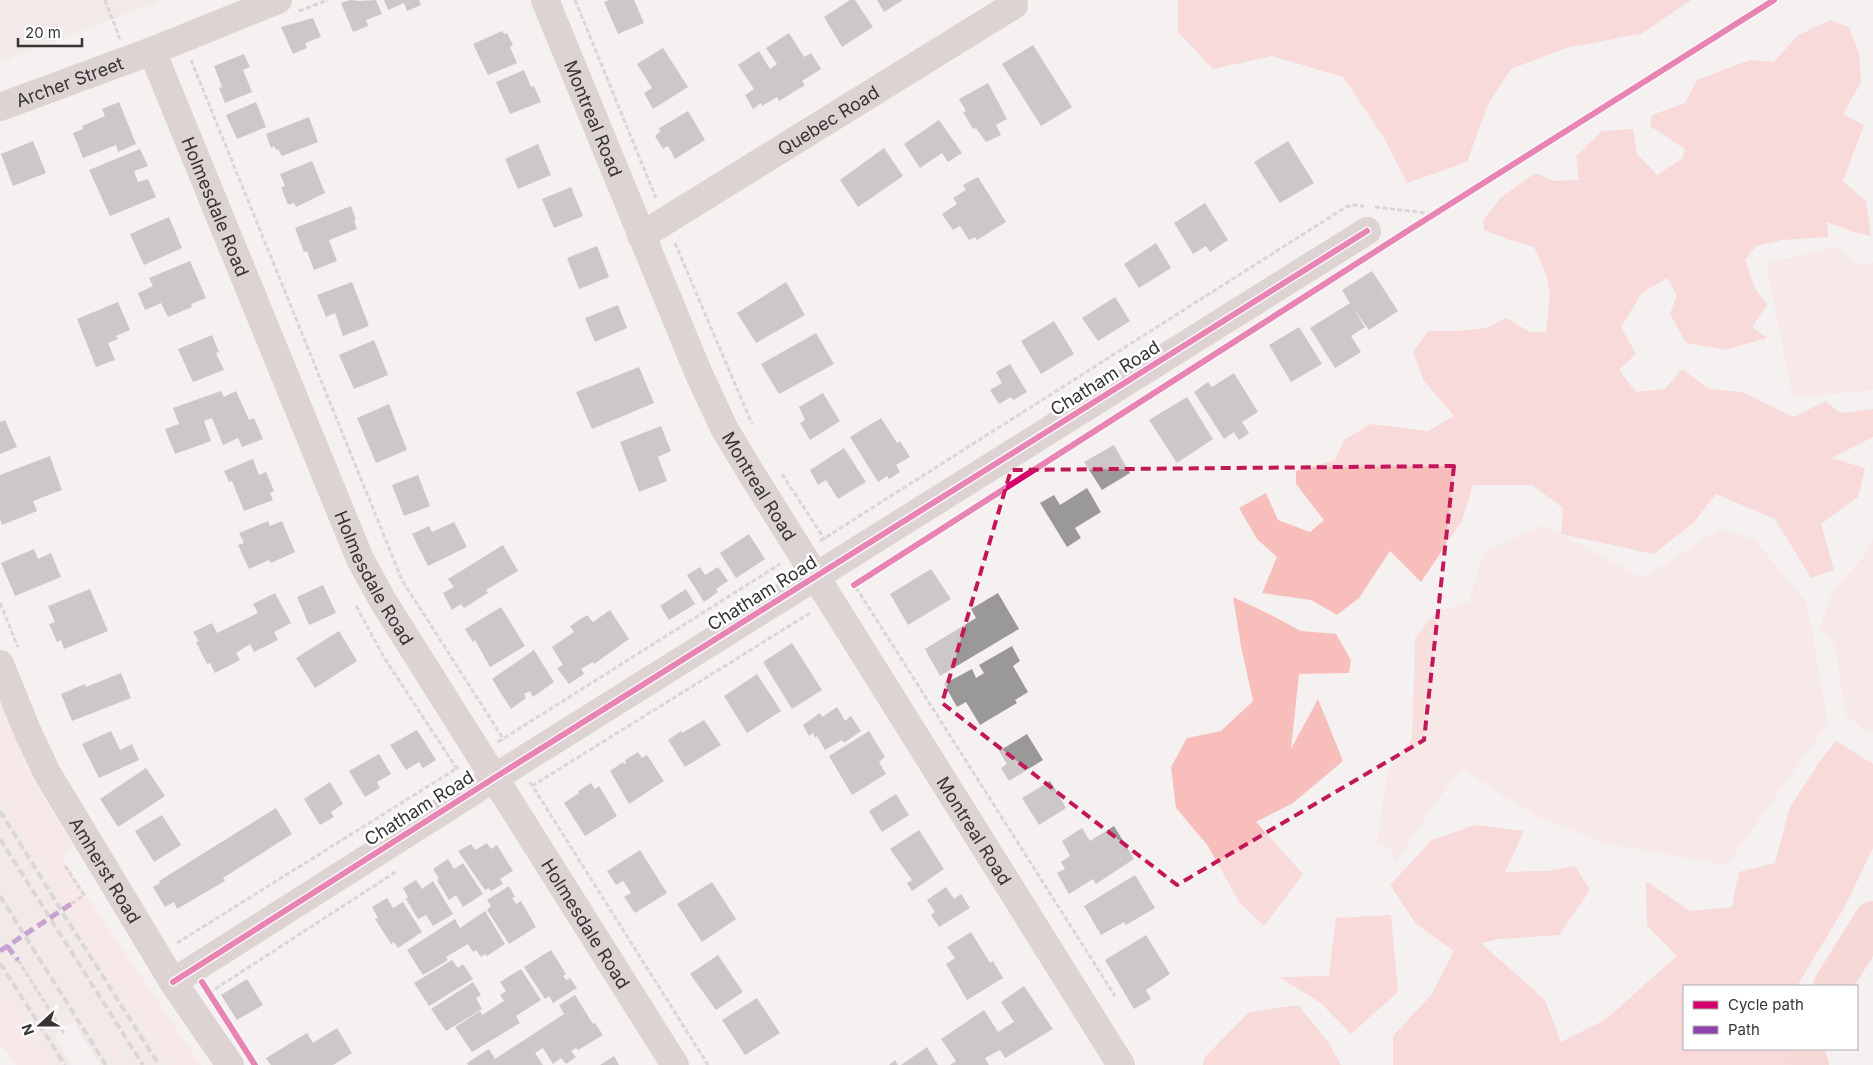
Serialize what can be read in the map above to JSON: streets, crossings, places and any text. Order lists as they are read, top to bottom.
{
  "streets": {
    "street": [
      "Archer Street",
      "Montreal Road",
      "Quebec Road",
      "Holmesdale Road",
      "Chatham Road",
      "Amherst Road"
    ]
  },
  "crossings": [
    ["Archer Street", "Holmesdale Road"],
    ["Montreal Road", "Quebec Road"],
    ["Montreal Road", "Chatham Road"],
    ["Holmesdale Road", "Chatham Road"],
    ["Chatham Road", "Amherst Road"]
  ],
  "legend": ["Cycle path", "Path"],
  "scale_bar": "20 m",
  "north": "left"
}
